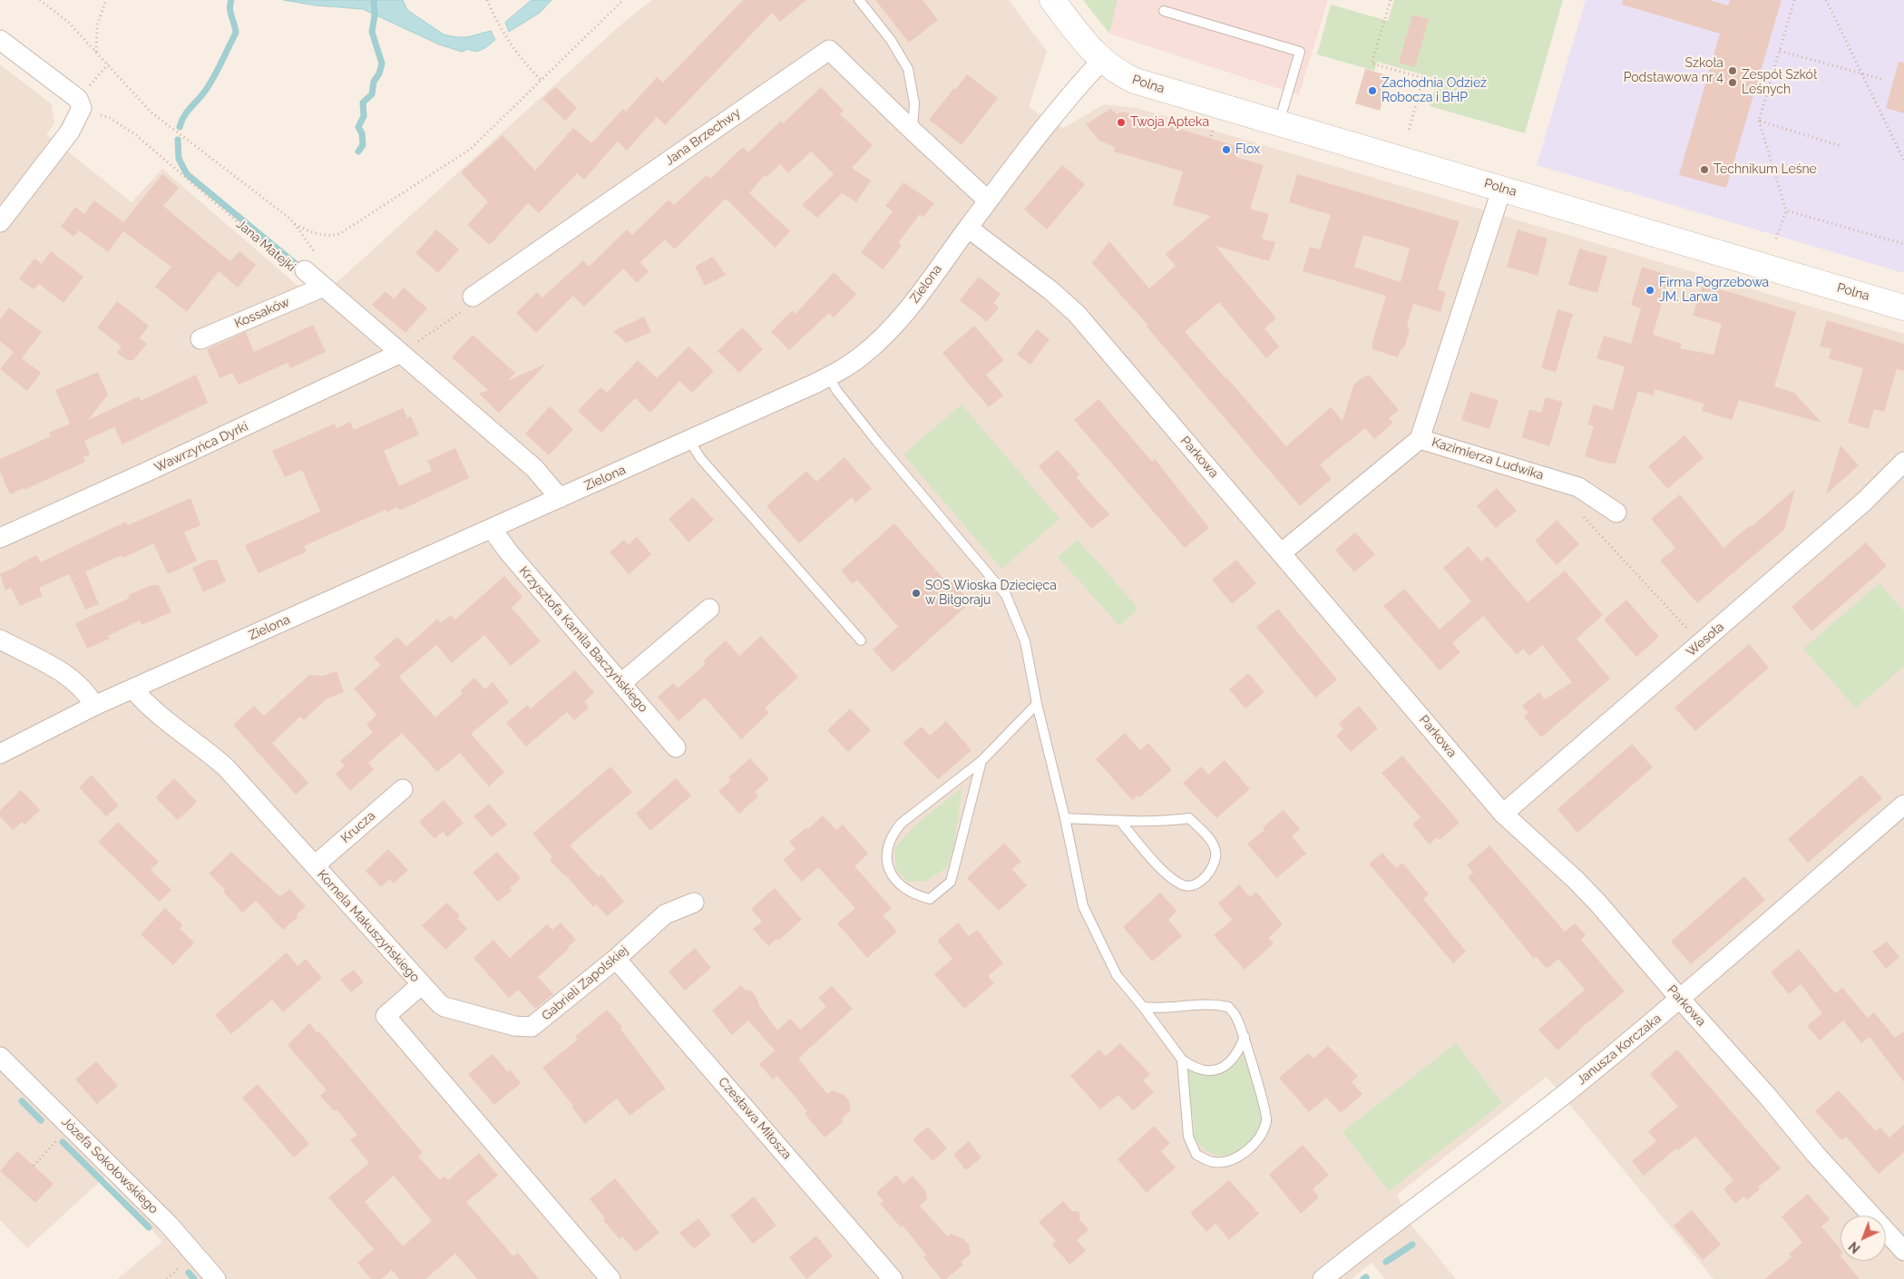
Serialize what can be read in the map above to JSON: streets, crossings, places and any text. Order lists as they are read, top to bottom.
{
  "streets": {
    "street": [
      "Polna",
      "Jana Brzechwy",
      "Jana Matejki",
      "Zielona",
      "Kossaków",
      "Wawrzyńca Dyrki",
      "Parkowa",
      "Kazimierza Ludwika",
      "Krzysztofa Kamila Baczyńskiego",
      "Wesoła",
      "Krucza",
      "Kornela Makuszyńskiego",
      "Gabrieli Zapolskiej",
      "Janusza Korczaka",
      "Czesława Miłosza",
      "Józefa Sokołowskiego"
    ]
  },
  "crossings": [
    ["Polna", "Zielona"],
    ["Jana Brzechwy", "Zielona"],
    ["Jana Matejki", "Zielona"],
    ["Jana Matejki", "Kossaków"],
    ["Jana Matejki", "Wawrzyńca Dyrki"],
    ["Zielona", "Parkowa"],
    ["Zielona", "Krzysztofa Kamila Baczyńskiego"],
    ["Zielona", "Kornela Makuszyńskiego"],
    ["Parkowa", "Kazimierza Ludwika"],
    ["Parkowa", "Wesoła"],
    ["Parkowa", "Janusza Korczaka"],
    ["Krucza", "Kornela Makuszyńskiego"],
    ["Kornela Makuszyńskiego", "Gabrieli Zapolskiej"],
    ["Gabrieli Zapolskiej", "Czesława Miłosza"]
  ],
  "places": [
    "Szkoła Podstawowa nr 4",
    "Zespół Szkół Leśnych",
    "Zachodnia Odzież Robocza i BHP",
    "Twoja Apteka",
    "Flox",
    "Technikum Leśne",
    "Firma Pogrzebowa JM. Larwa",
    "SOS Wioska Dziecięca w Biłgoraju"
  ],
  "north": "bottom left"
}
